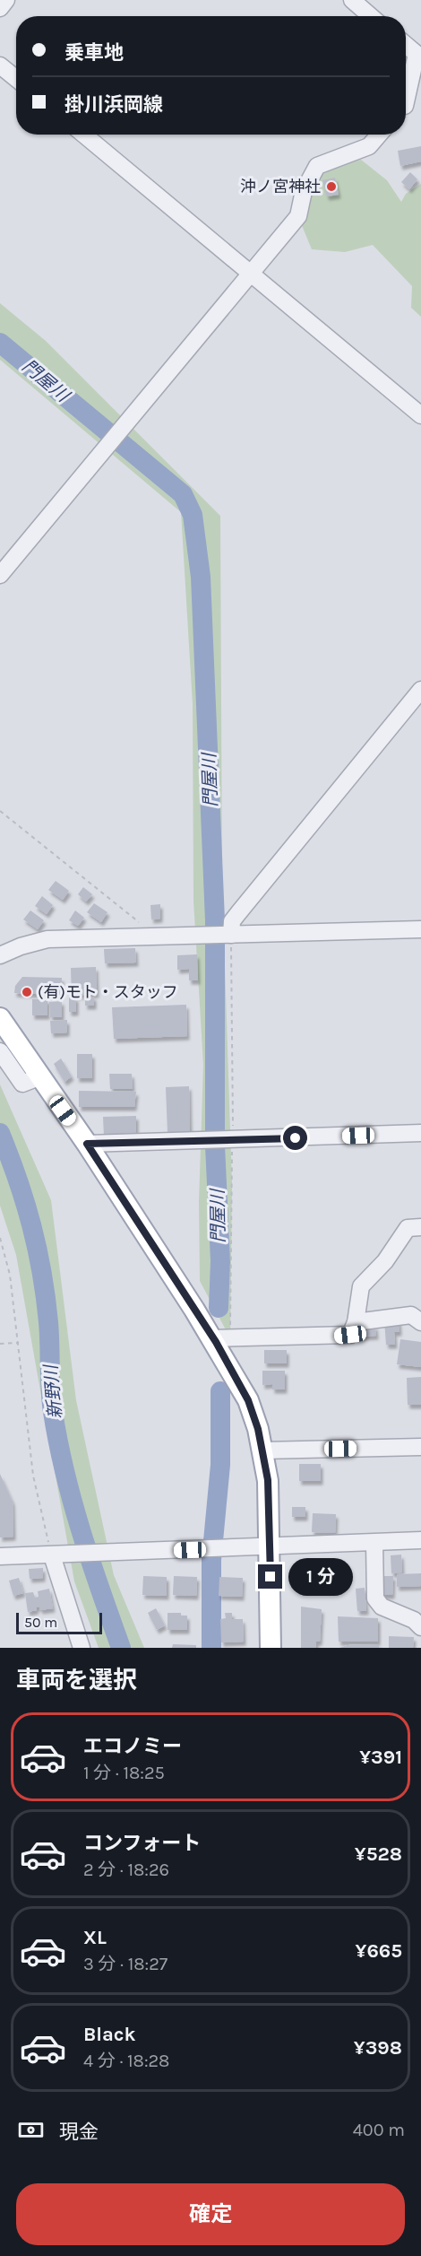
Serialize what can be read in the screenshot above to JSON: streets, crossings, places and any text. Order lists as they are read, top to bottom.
{
  "water": ["門屋川", "新野川"],
  "places": ["沖ノ宮神社", "(有)モト・スタッフ"],
  "scale_bar": "50 m",
  "page": {
    "banner": ["乗車地", "掛川浜岡線"],
    "bubble": "1 分",
    "scale": "50 m",
    "heading": "車両を選択",
    "list": [
      {
        "name": "エコノミー",
        "note": "1 分 · 18:25",
        "value": "¥391"
      },
      {
        "name": "コンフォート",
        "note": "2 分 · 18:26",
        "value": "¥528"
      },
      {
        "name": "XL",
        "note": "3 分 · 18:27",
        "value": "¥665"
      },
      {
        "name": "Black",
        "note": "4 分 · 18:28",
        "value": "¥398"
      }
    ],
    "pay": ["現金", "400 m"],
    "buttons": "確定"
  }
}
